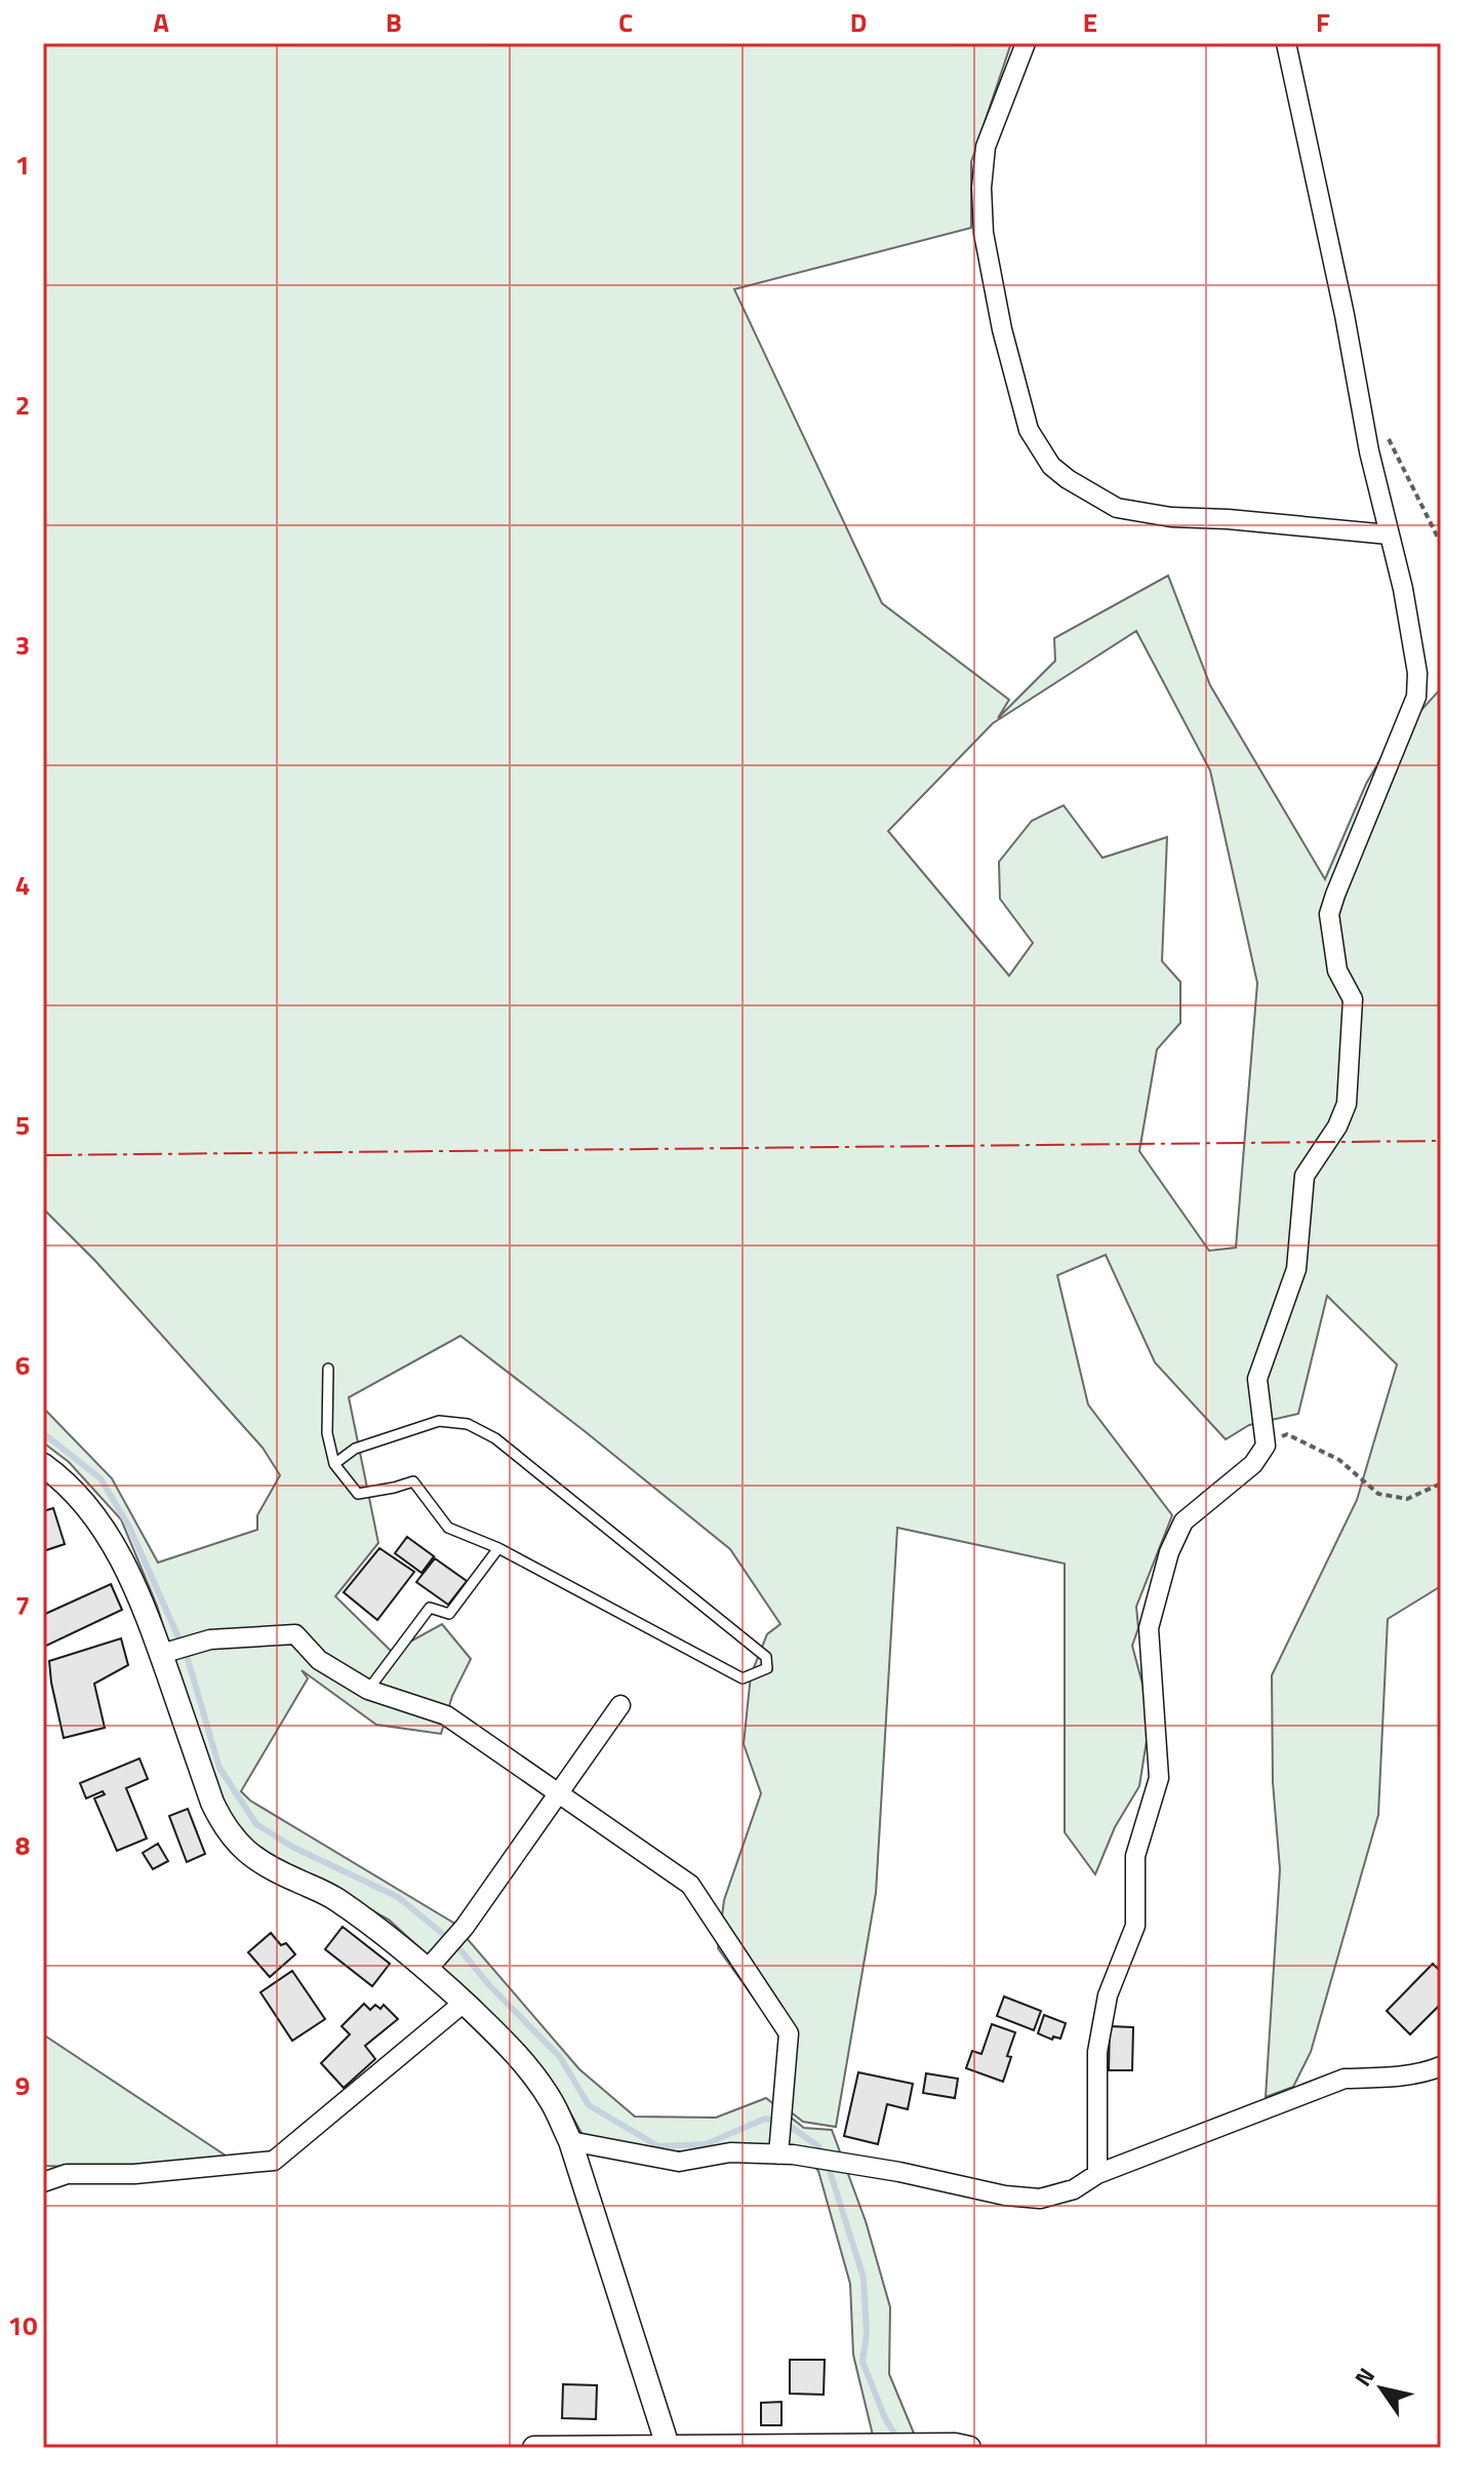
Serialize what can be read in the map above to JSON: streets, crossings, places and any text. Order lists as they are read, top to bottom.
{
  "north": "top left",
  "grid": {
    "columns": [
      "A",
      "B",
      "C",
      "D",
      "E",
      "F"
    ],
    "rows": [
      "1",
      "2",
      "3",
      "4",
      "5",
      "6",
      "7",
      "8",
      "9",
      "10"
    ]
  }
}
